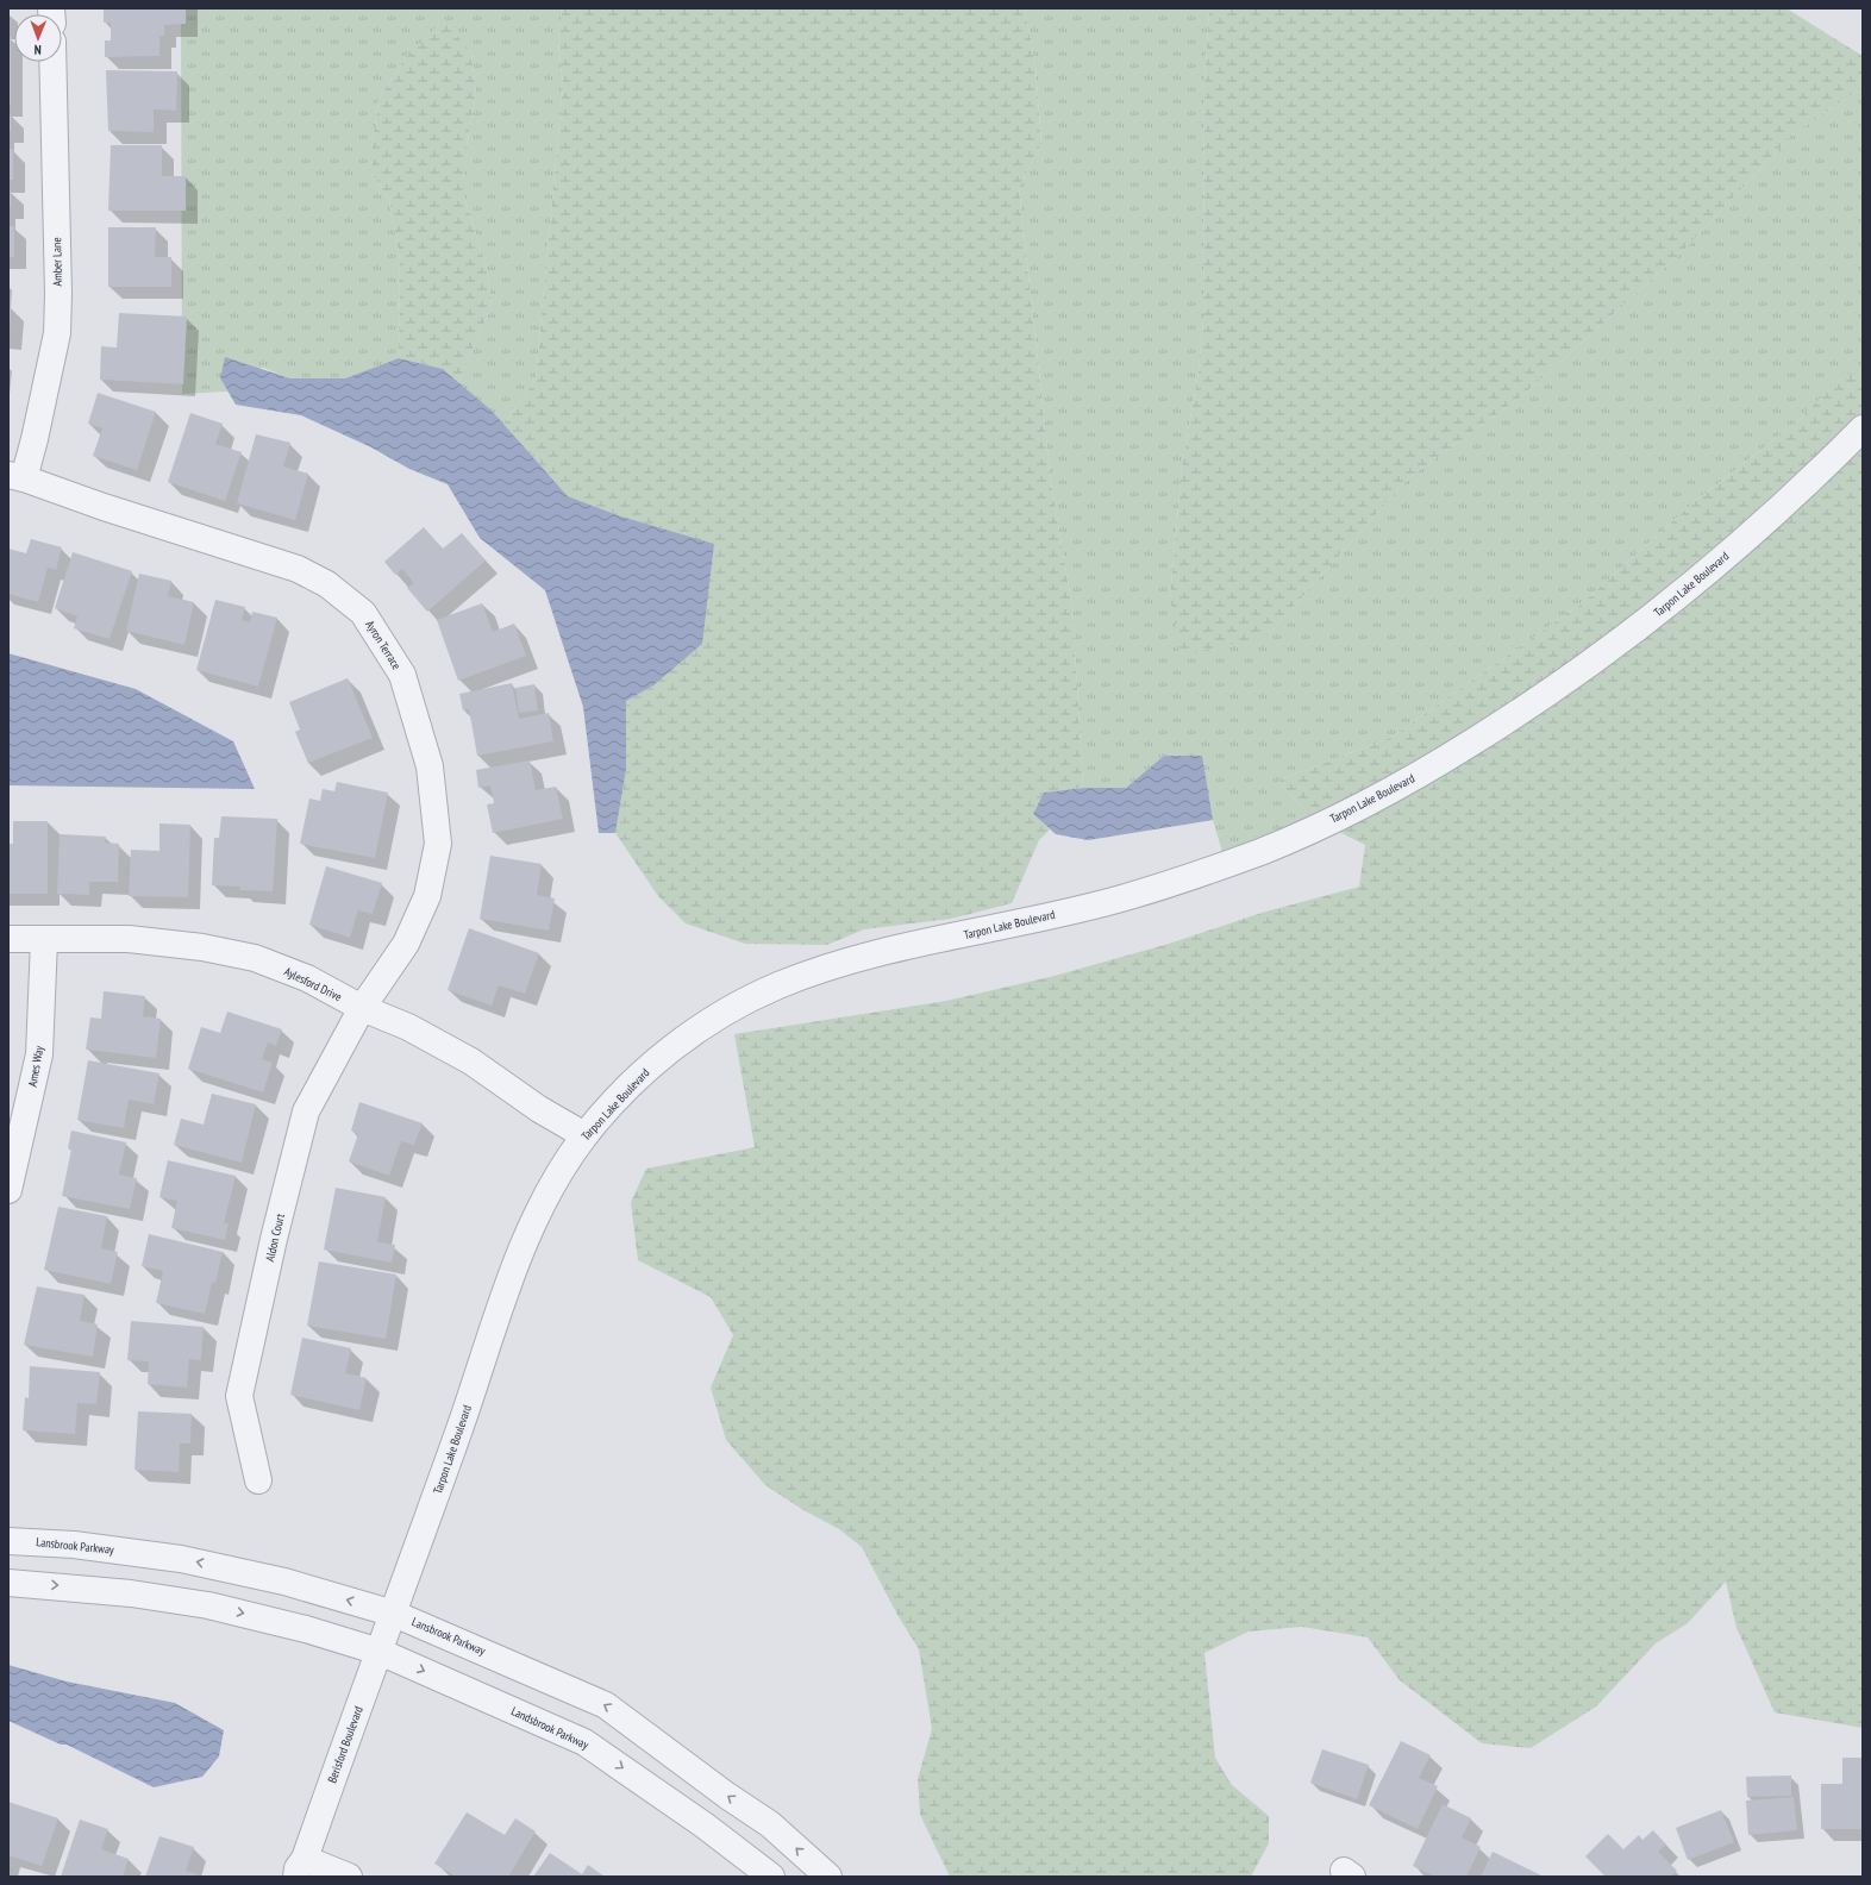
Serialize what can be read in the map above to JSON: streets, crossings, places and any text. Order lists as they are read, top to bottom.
{
  "streets": {
    "street": [
      "Amber Lane",
      "Tarpon Lake Boulevard",
      "Ayron Terrace",
      "Aylesford Drive",
      "Ames Way",
      "Aldon Court",
      "Lansbrook Parkway",
      "Landsbrook Parkway",
      "Berisford Boulevard"
    ]
  },
  "crossings": [
    ["Amber Lane", "Ayron Terrace"],
    ["Tarpon Lake Boulevard", "Aylesford Drive"],
    ["Tarpon Lake Boulevard", "Lansbrook Parkway"],
    ["Tarpon Lake Boulevard", "Berisford Boulevard"],
    ["Ayron Terrace", "Aylesford Drive"],
    ["Ayron Terrace", "Aldon Court"],
    ["Aylesford Drive", "Ames Way"],
    ["Aylesford Drive", "Aldon Court"],
    ["Lansbrook Parkway", "Berisford Boulevard"],
    ["Landsbrook Parkway", "Berisford Boulevard"]
  ],
  "one_way": ["Landsbrook Parkway"],
  "north": "bottom"
}
